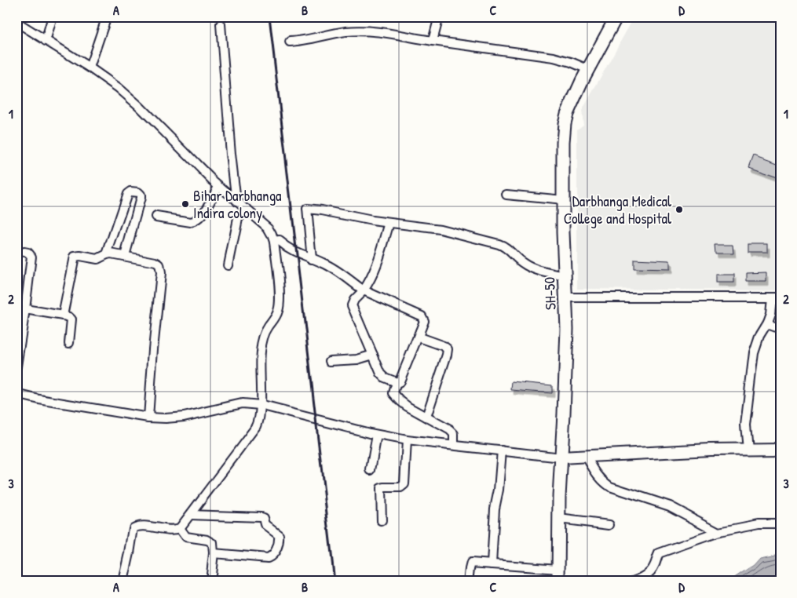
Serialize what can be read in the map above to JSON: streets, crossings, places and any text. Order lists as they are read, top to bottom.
{
  "streets": {
    "main road": ["SH-50"]
  },
  "places": ["Bihar Darbhanga Indira colony", "Darbhanga Medical College and Hospital"],
  "grid": {
    "columns": [
      "A",
      "B",
      "C",
      "D"
    ],
    "rows": ["1", "2", "3"]
  }
}
